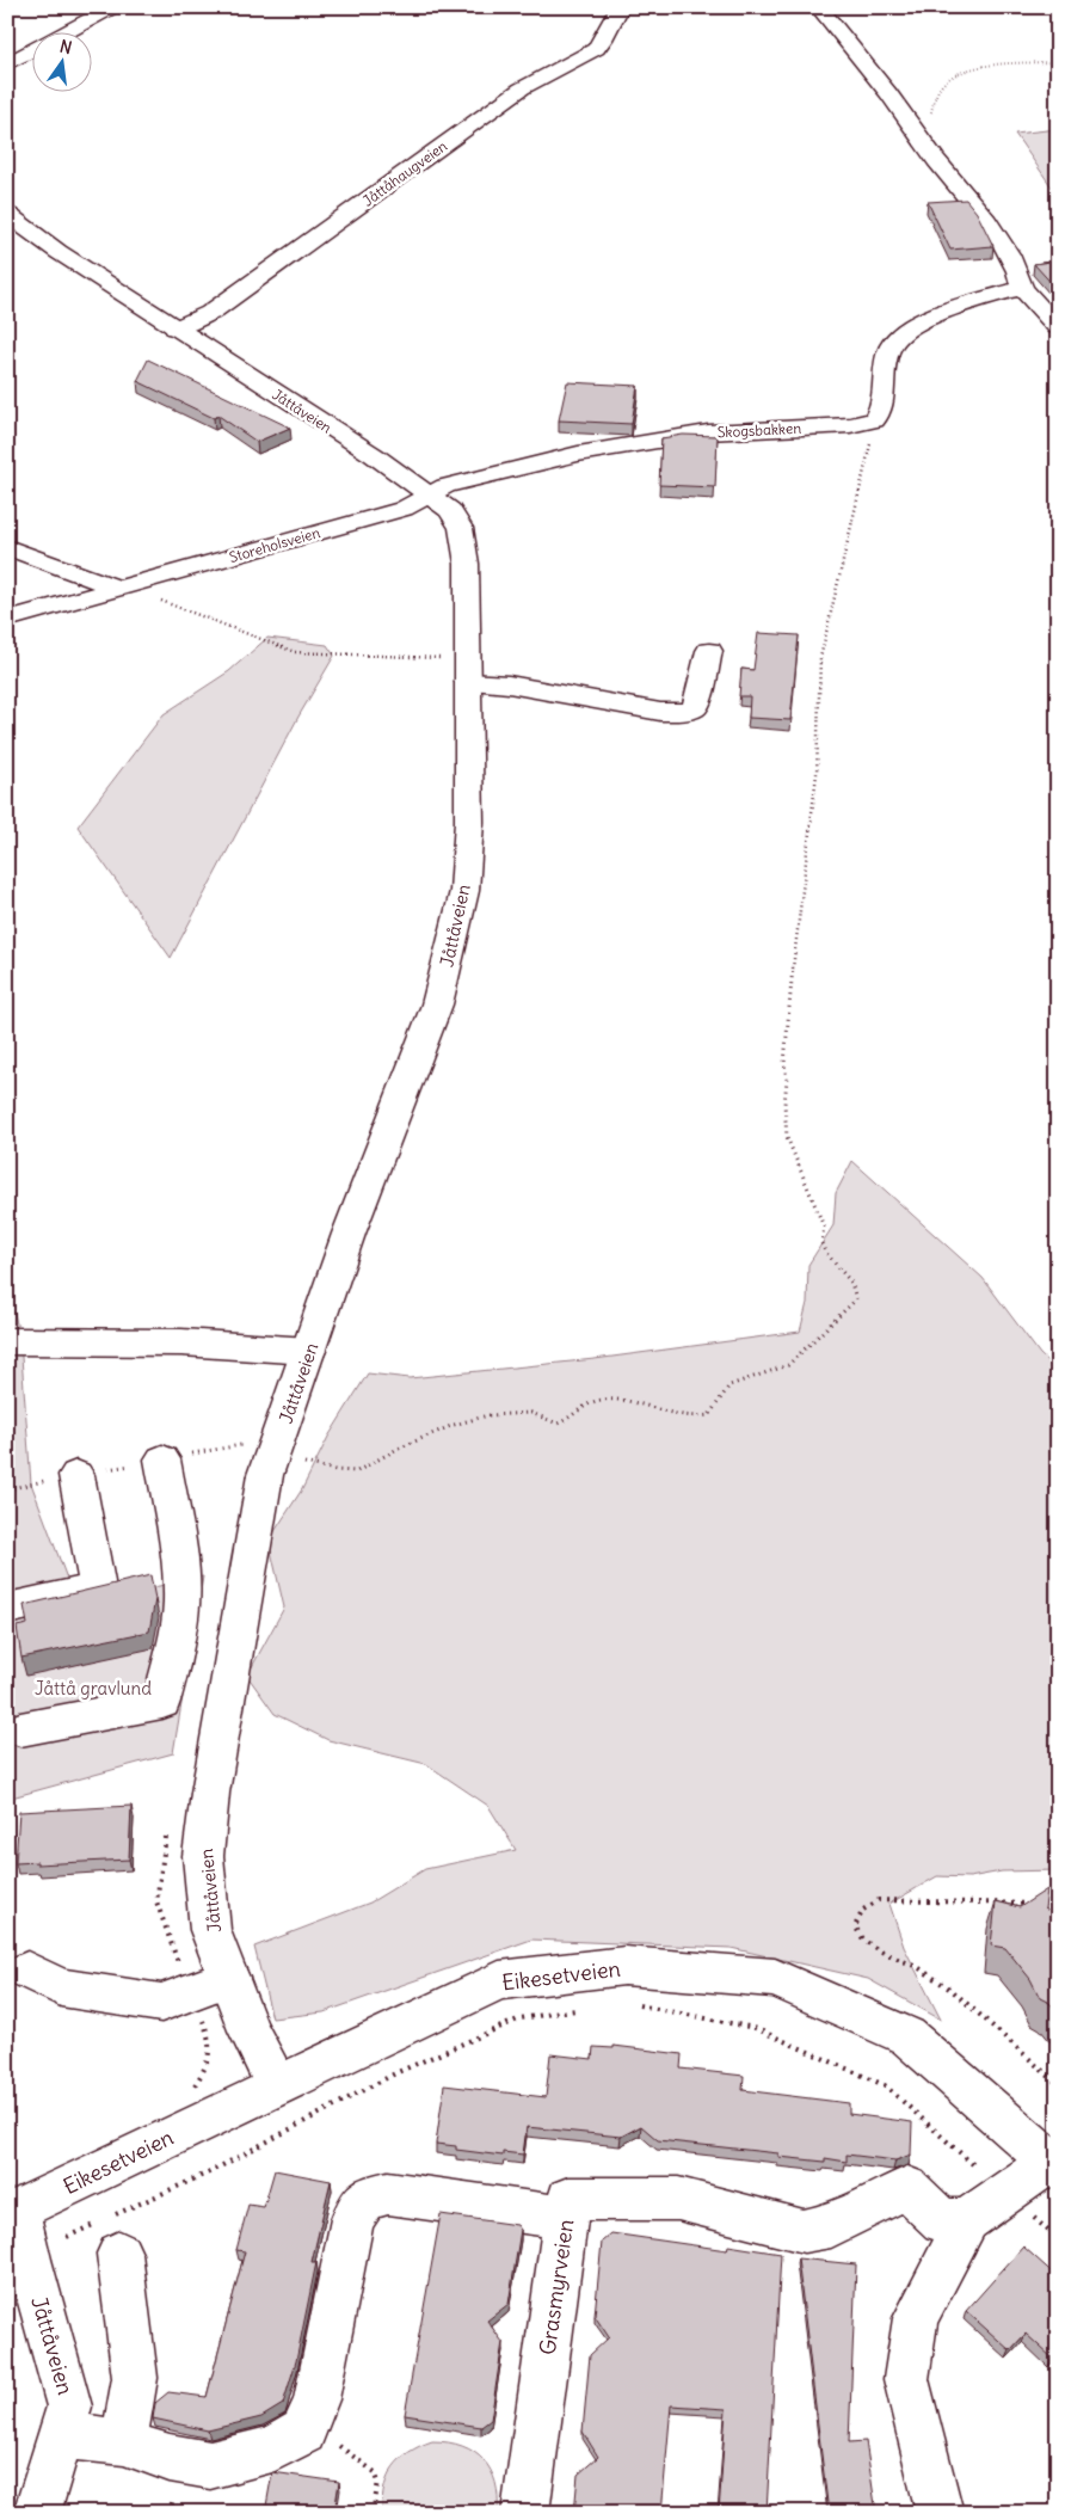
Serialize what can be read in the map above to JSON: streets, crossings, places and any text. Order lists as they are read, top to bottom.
{
  "streets": {
    "street": [
      "Jåttåhaugveien",
      "Jåttåveien",
      "Skogsbakken",
      "Storeholsveien",
      "Eikesetveien",
      "Grasmyrveien"
    ]
  },
  "crossings": [
    ["Jåttåhaugveien", "Jåttåveien"],
    ["Jåttåveien", "Skogsbakken"],
    ["Jåttåveien", "Storeholsveien"],
    ["Jåttåveien", "Eikesetveien"],
    ["Skogsbakken", "Storeholsveien"]
  ],
  "parks": ["Jåttå gravlund"],
  "north": "top"
}
